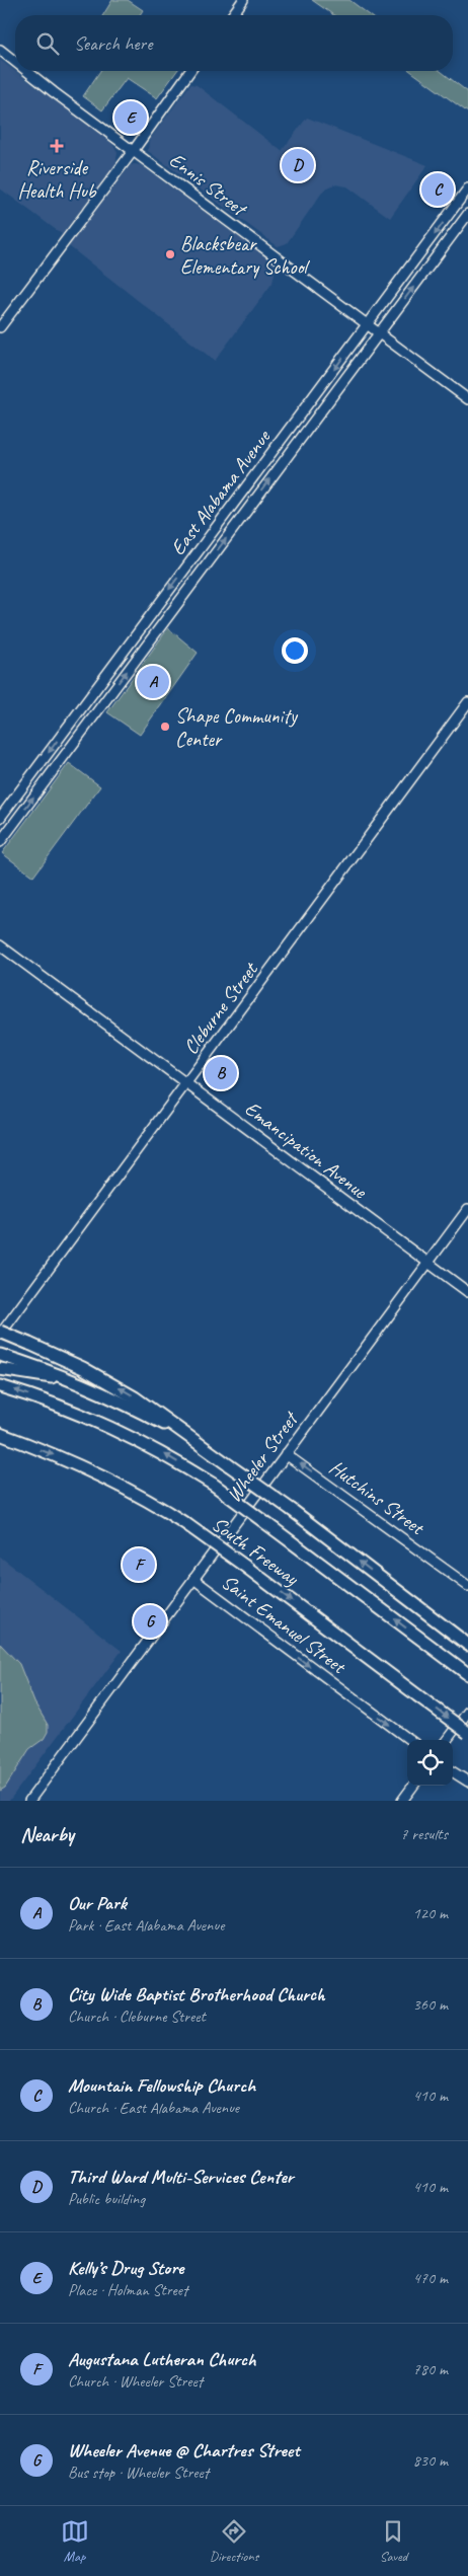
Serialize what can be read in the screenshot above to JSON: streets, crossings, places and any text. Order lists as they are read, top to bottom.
{
  "streets": {
    "highway": ["South Freeway"],
    "street": [
      "Ennis Street",
      "East Alabama Avenue",
      "Cleburne Street",
      "Emancipation Avenue",
      "Wheeler Street",
      "Hutchins Street",
      "Saint Emanuel Street"
    ]
  },
  "crossings": [
    ["Ennis Street", "East Alabama Avenue"],
    ["Cleburne Street", "Emancipation Avenue"],
    ["Emancipation Avenue", "Wheeler Street"],
    ["Wheeler Street", "Hutchins Street"],
    ["Wheeler Street", "Saint Emanuel Street"]
  ],
  "one_way": ["Hutchins Street", "Saint Emanuel Street"],
  "places": {
    "health": ["Riverside Health Hub"],
    "other": ["Blacksbear Elementary School", "Shape Community Center"]
  },
  "page": {
    "search": "Search here",
    "pins": [
      "E",
      "D",
      "C",
      "A",
      "B",
      "F",
      "G"
    ],
    "heading": ["Nearby", "7 results"],
    "list": [
      {
        "mark": "A",
        "name": "Our Park",
        "note": "Park · East Alabama Avenue",
        "value": "120 m"
      },
      {
        "mark": "B",
        "name": "City Wide Baptist Brotherhood Church",
        "note": "Church · Cleburne Street",
        "value": "360 m"
      },
      {
        "mark": "C",
        "name": "Mountain Fellowship Church",
        "note": "Church · East Alabama Avenue",
        "value": "410 m"
      },
      {
        "mark": "D",
        "name": "Third Ward Multi-Services Center",
        "note": "Public building",
        "value": "410 m"
      },
      {
        "mark": "E",
        "name": "Kelly’s Drug Store",
        "note": "Place · Holman Street",
        "value": "470 m"
      },
      {
        "mark": "F",
        "name": "Augustana Lutheran Church",
        "note": "Church · Wheeler Street",
        "value": "780 m"
      },
      {
        "mark": "G",
        "name": "Wheeler Avenue @ Chartres Street",
        "note": "Bus stop · Wheeler Street",
        "value": "830 m"
      }
    ],
    "nav": ["Map", "Directions", "Saved"]
  }
}
